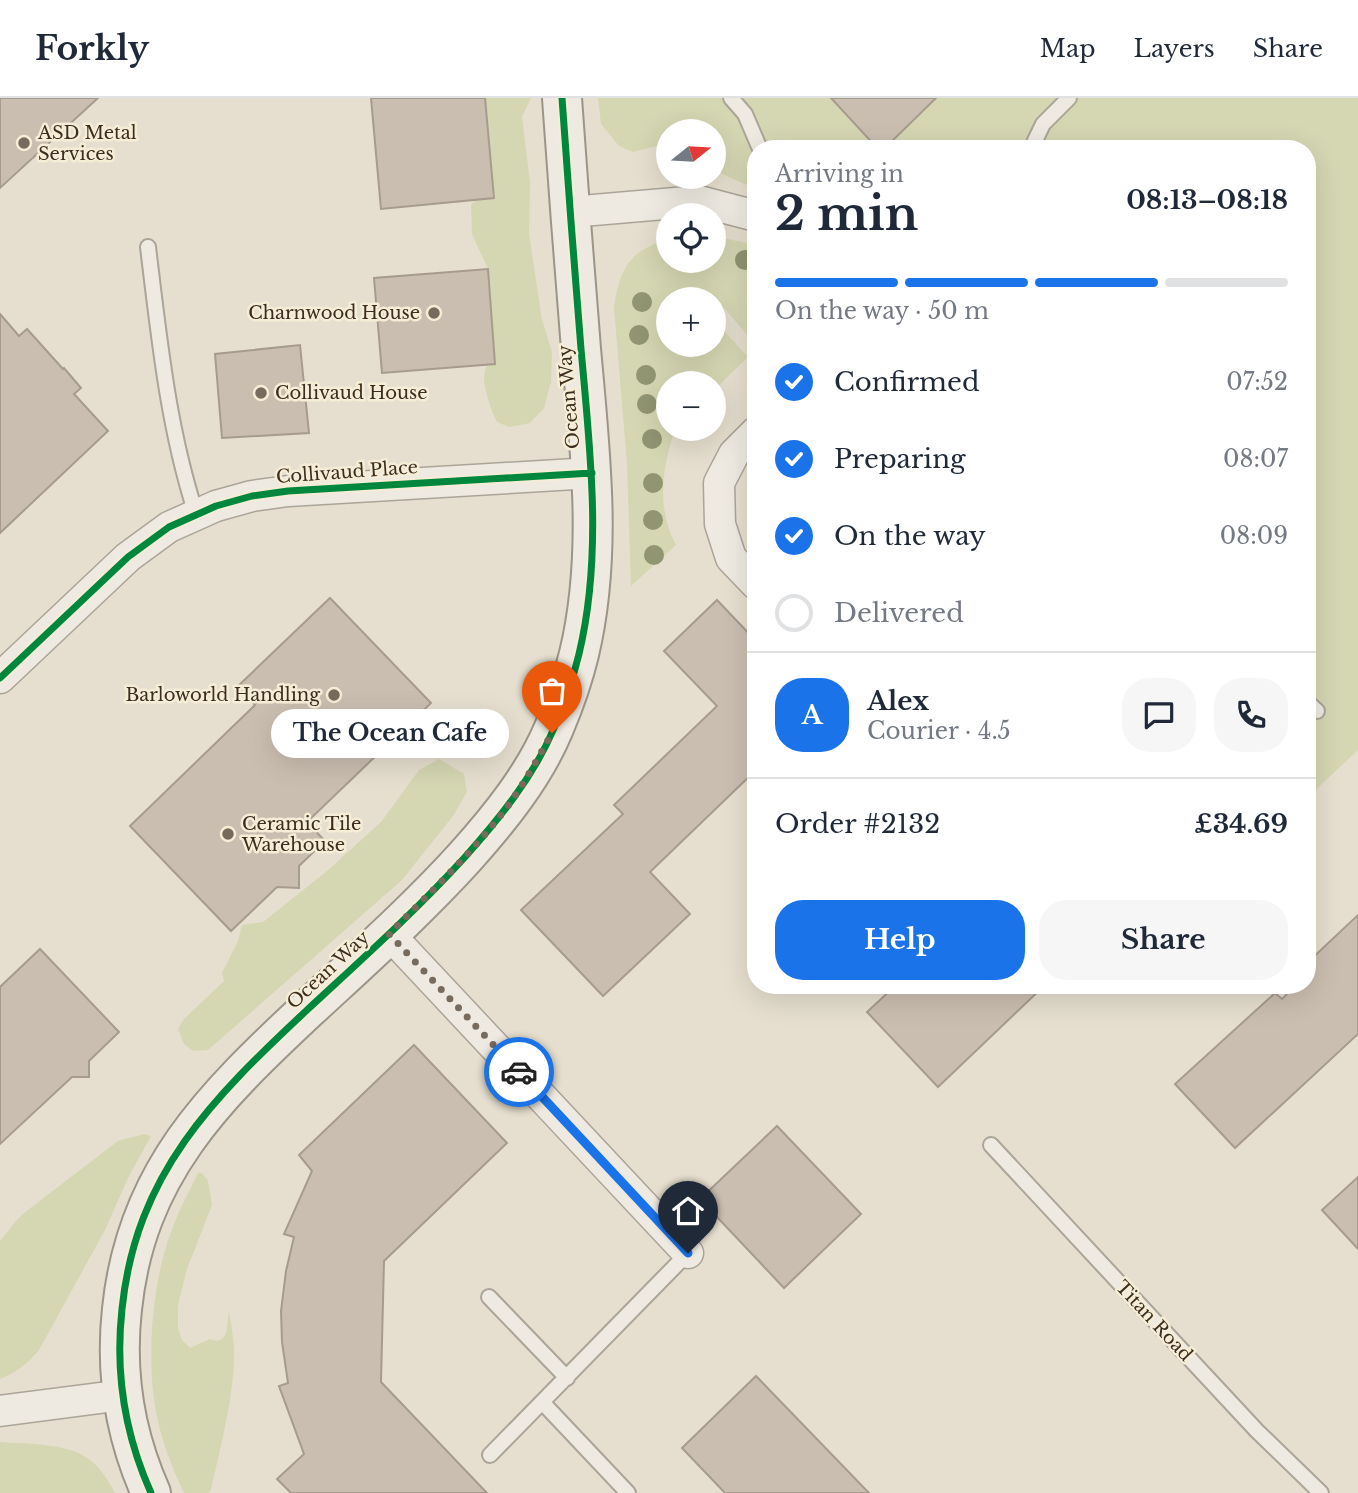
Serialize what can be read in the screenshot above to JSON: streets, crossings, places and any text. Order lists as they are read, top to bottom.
{
  "streets": {
    "street": ["Ocean Way", "Collivaud Place"],
    "lane": ["Titan Road"]
  },
  "crossings": [
    ["Ocean Way", "Collivaud Place"]
  ],
  "places": [
    "ASD Metal Services",
    "Charnwood House",
    "Collivaud House",
    "Barloworld Handling",
    "The Ocean Cafe",
    "Ceramic Tile Warehouse"
  ],
  "north": "right",
  "page": {
    "header": "Forkly",
    "nav": ["Map", "Layers", "Share"],
    "map_buttons": ["+", "−"],
    "heading": ["2 min", "Arriving in", "08:13–08:18"],
    "panel": [
      "Alex",
      "Courier · 4.5",
      "Order #2132",
      "£34.69"
    ],
    "bar": "On the way · 50 m",
    "list": [
      ["Confirmed", "07:52"],
      ["Preparing", "08:07"],
      ["On the way", "08:09"],
      "Delivered"
    ],
    "round": "A",
    "bubble": "The Ocean Cafe",
    "buttons": ["Help", "Share"]
  }
}
